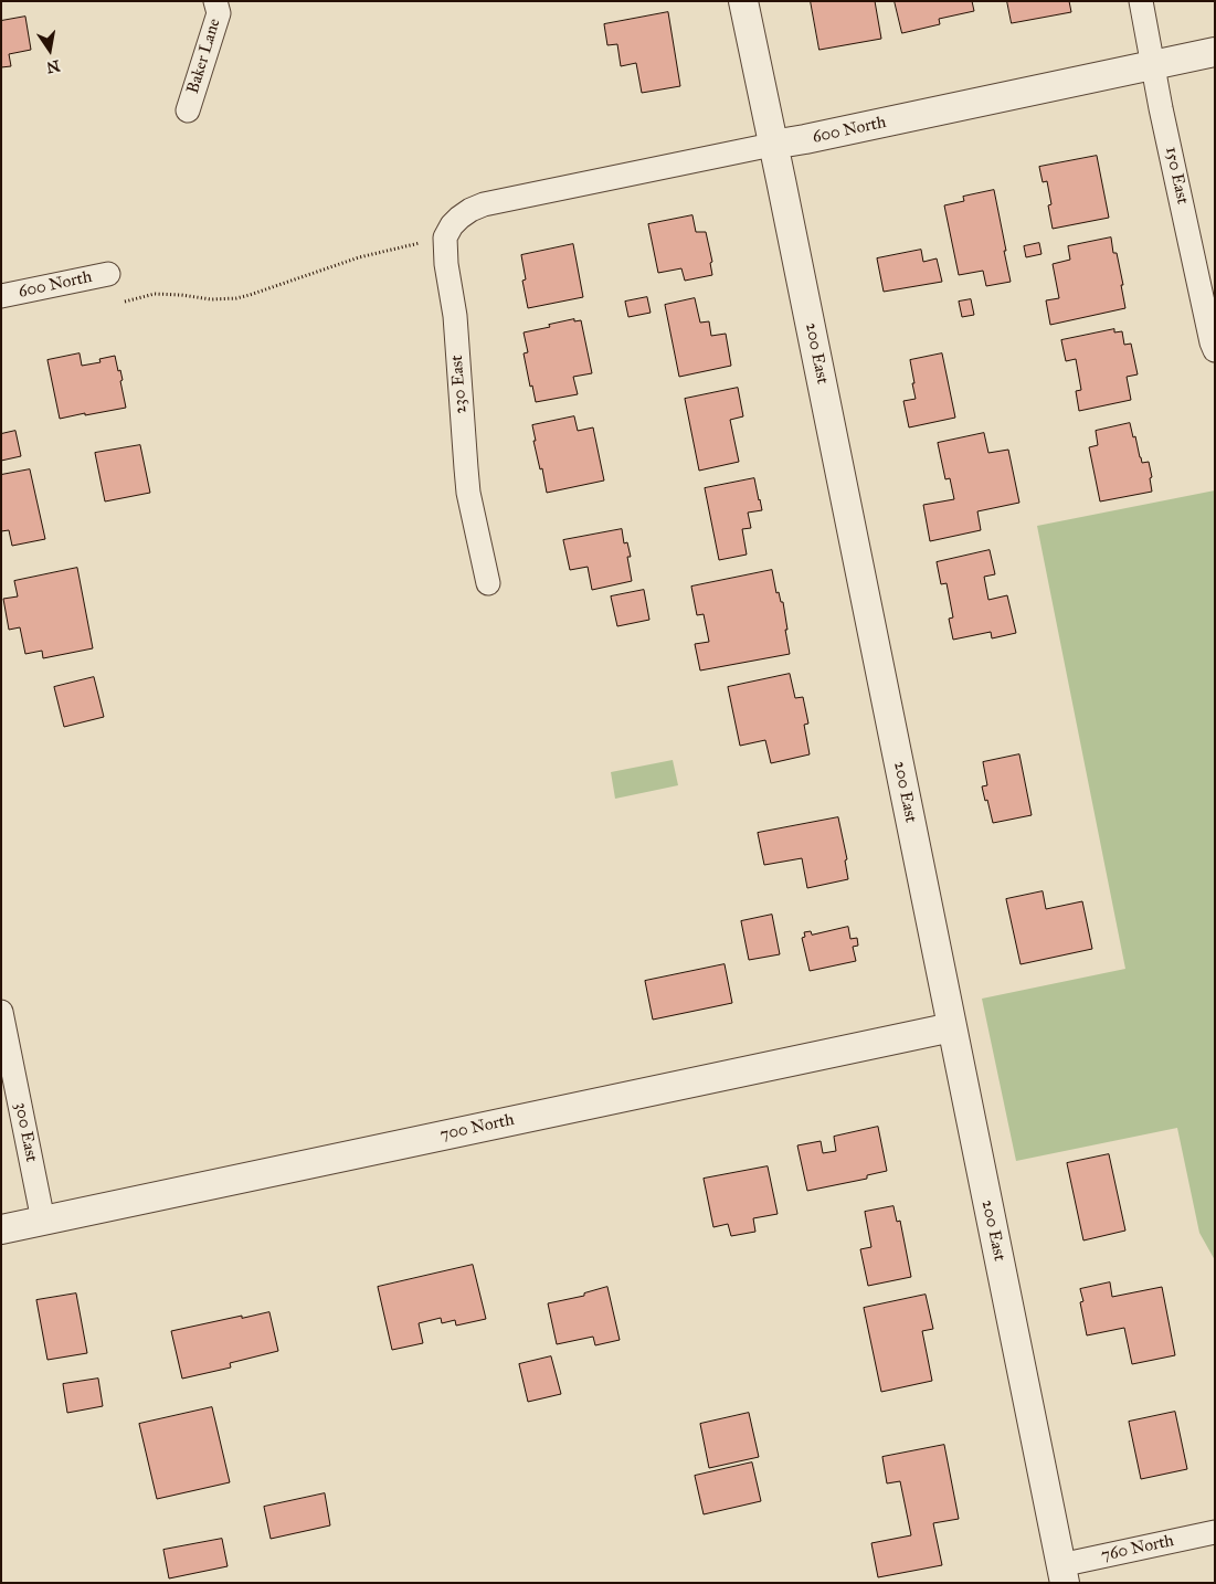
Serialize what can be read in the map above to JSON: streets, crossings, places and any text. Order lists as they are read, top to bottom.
{
  "streets": {
    "street": [
      "Baker Lane",
      "600 North",
      "150 East",
      "200 East",
      "230 East",
      "700 North",
      "300 East",
      "760 North"
    ]
  },
  "crossings": [
    ["600 North", "150 East"],
    ["600 North", "200 East"],
    ["600 North", "230 East"],
    ["200 East", "700 North"],
    ["200 East", "760 North"],
    ["700 North", "300 East"]
  ],
  "north": "bottom"
}
